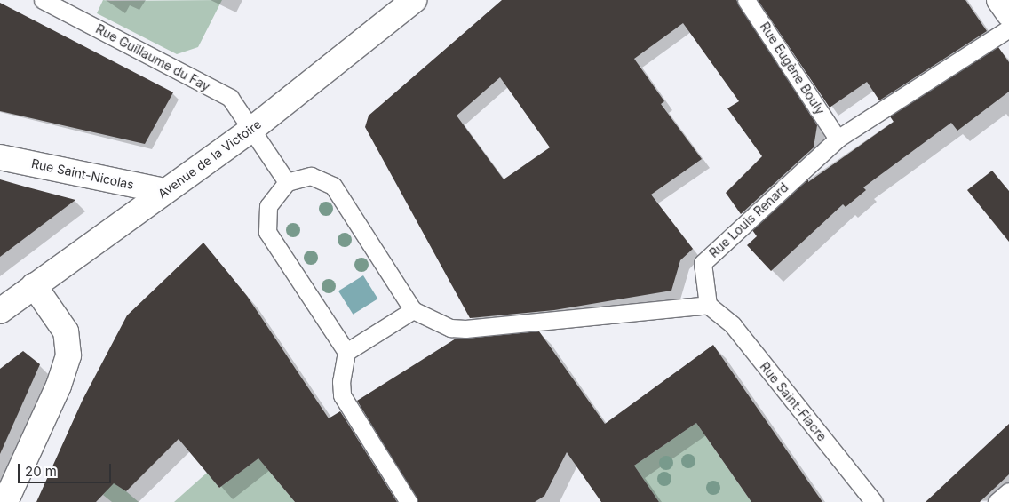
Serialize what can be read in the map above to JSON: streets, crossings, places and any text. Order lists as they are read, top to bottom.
{
  "streets": {
    "street": ["Avenue de la Victoire", "Rue Saint-Nicolas"],
    "lane": [
      "Rue Guillaume du Fay",
      "Rue Eugène Bouly",
      "Rue Louis Renard",
      "Rue Saint-Fiacre"
    ]
  },
  "crossings": [
    ["Rue Guillaume du Fay", "Avenue de la Victoire"],
    ["Rue Eugène Bouly", "Rue Louis Renard"],
    ["Avenue de la Victoire", "Rue Saint-Nicolas"],
    ["Rue Louis Renard", "Rue Saint-Fiacre"]
  ],
  "scale_bar": "20 m"
}
